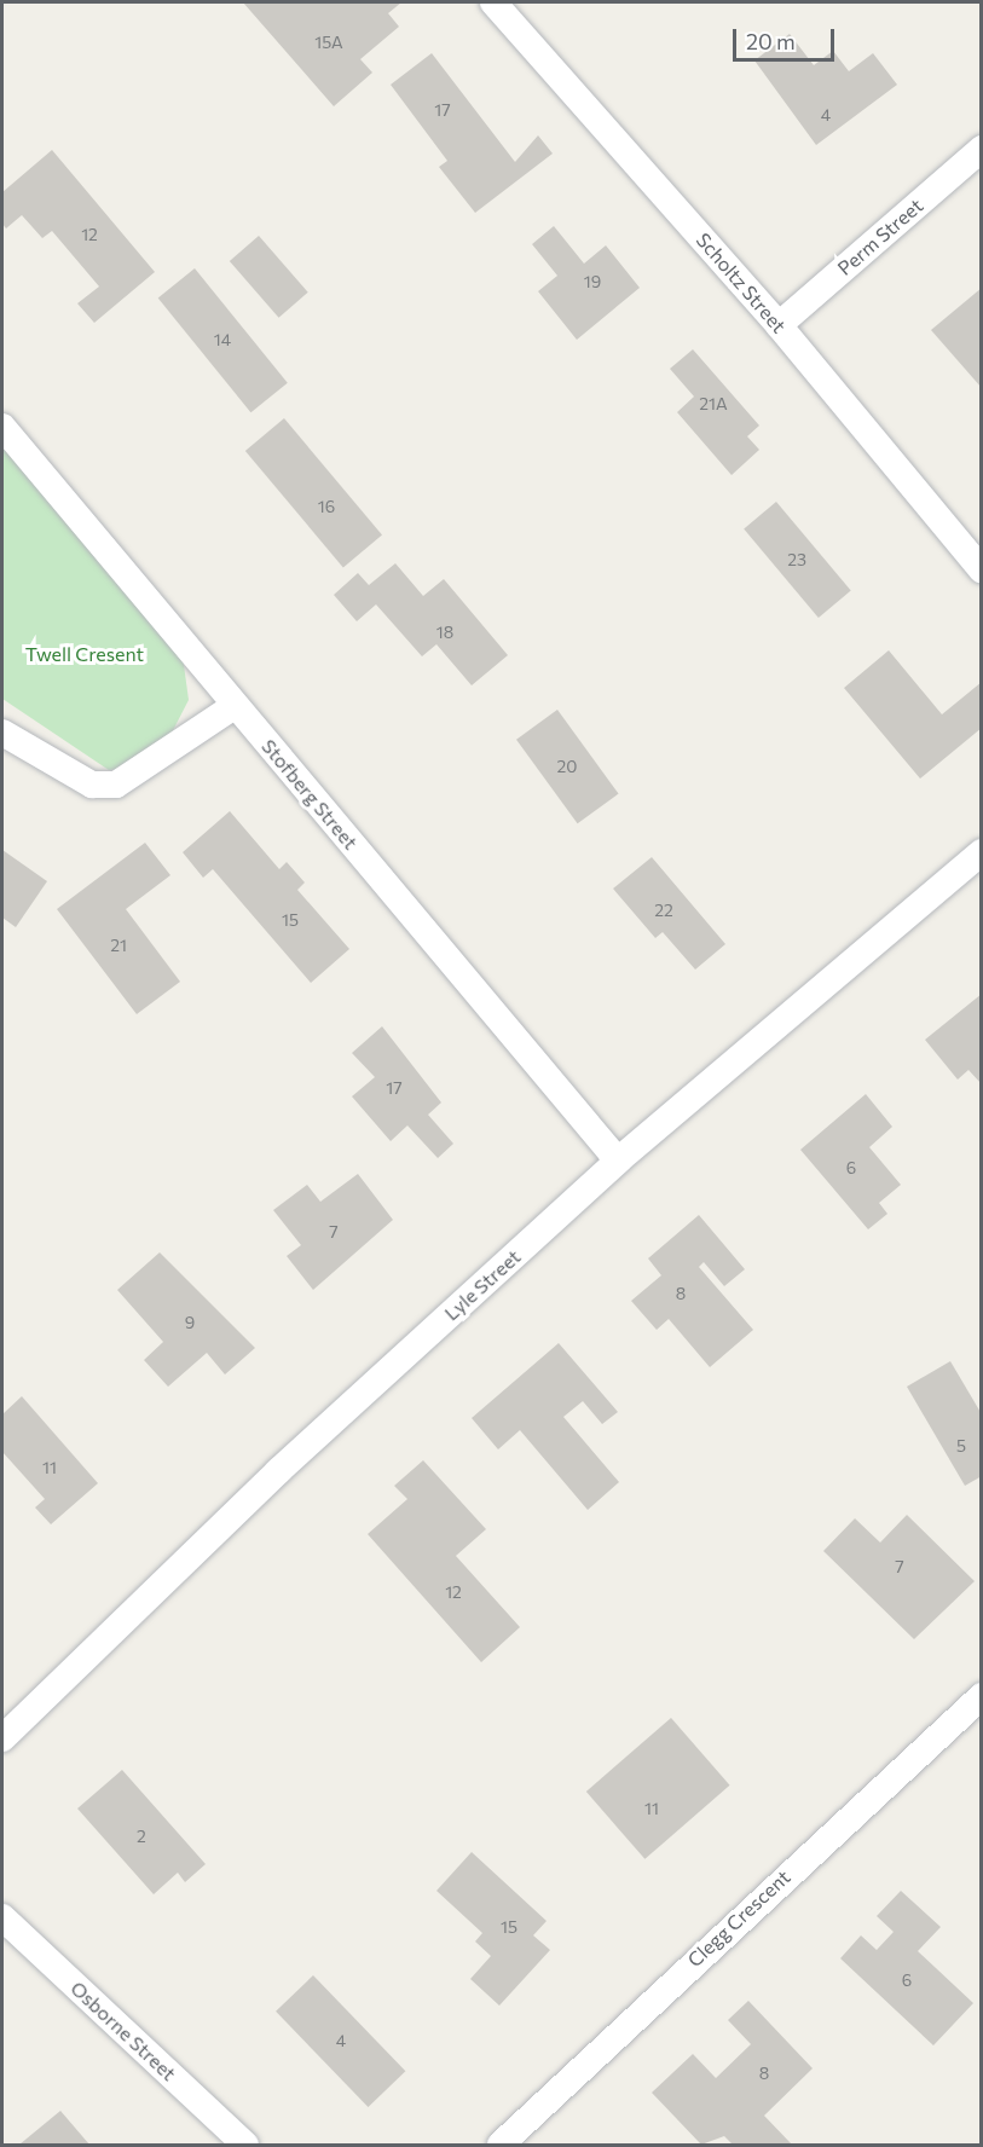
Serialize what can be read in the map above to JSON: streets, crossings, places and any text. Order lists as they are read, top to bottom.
{
  "streets": {
    "street": [
      "Perm Street",
      "Scholtz Street",
      "Stofberg Street",
      "Lyle Street",
      "Clegg Crescent",
      "Osborne Street"
    ]
  },
  "crossings": [
    ["Perm Street", "Scholtz Street"],
    ["Stofberg Street", "Lyle Street"]
  ],
  "parks": ["Twell Cresent"],
  "house_numbers": [
    "15A",
    "17",
    "4",
    "12",
    "19",
    "14",
    "21A",
    "16",
    "23",
    "18",
    "20",
    "22",
    "15",
    "21",
    "17",
    "6",
    "7",
    "8",
    "9",
    "5",
    "11",
    "7",
    "12",
    "11",
    "2",
    "15",
    "6",
    "4",
    "8"
  ],
  "scale_bar": "20 m"
}
